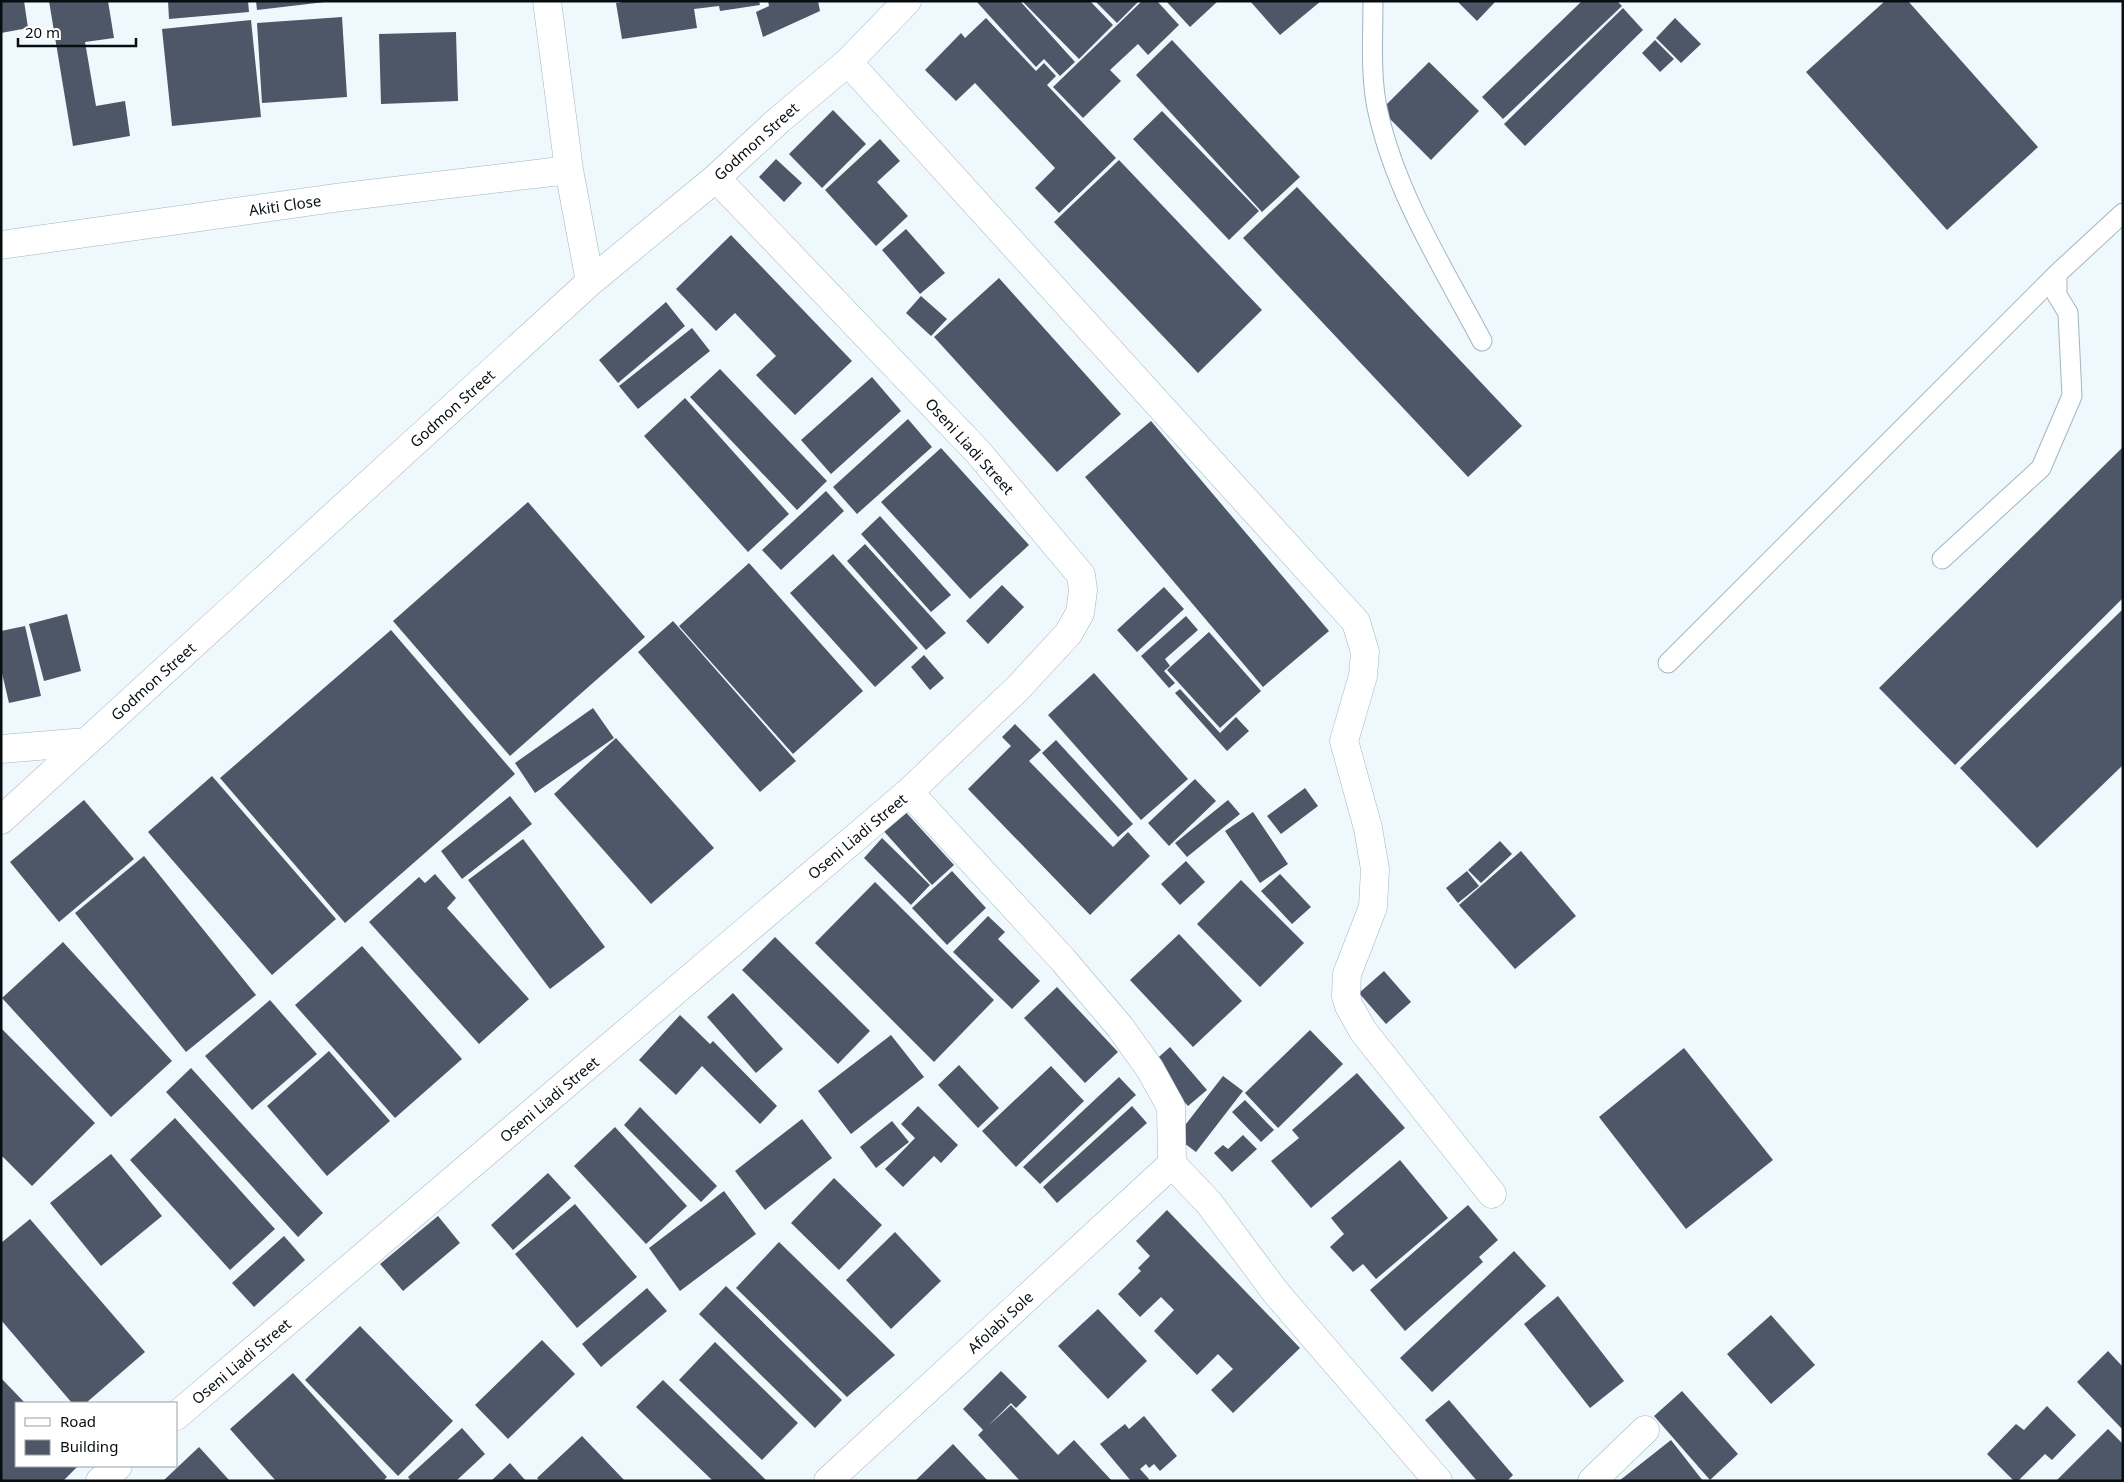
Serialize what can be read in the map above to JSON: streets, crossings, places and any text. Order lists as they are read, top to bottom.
{
  "streets": {
    "street": [
      "Godmon Street",
      "Akiti Close",
      "Oseni Liadi Street",
      "Afolabi Sole"
    ]
  },
  "crossings": [
    ["Godmon Street", "Oseni Liadi Street"]
  ],
  "legend": ["Road", "Building"],
  "scale_bar": "20 m"
}
